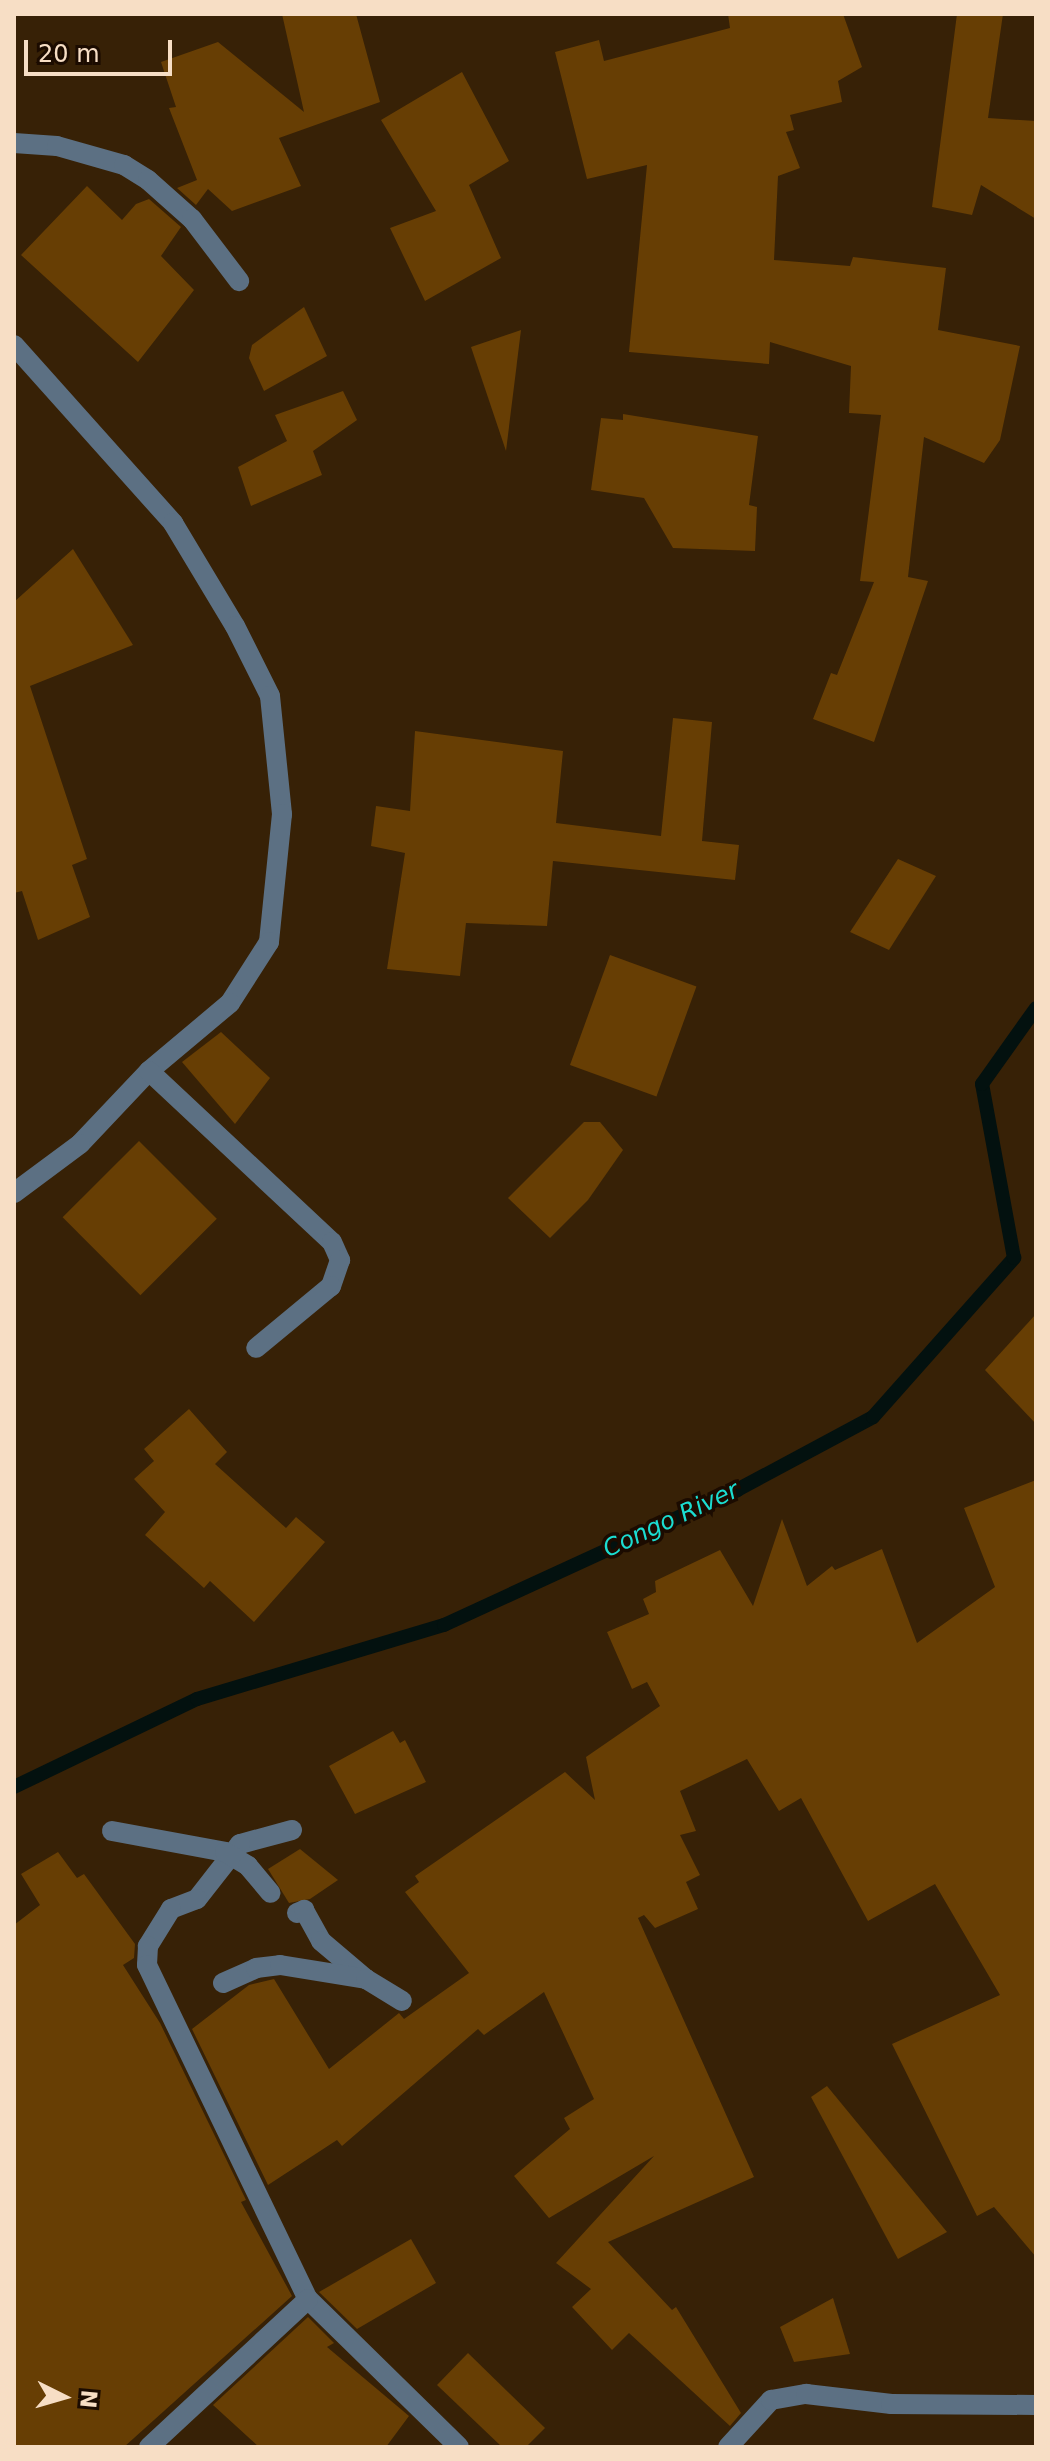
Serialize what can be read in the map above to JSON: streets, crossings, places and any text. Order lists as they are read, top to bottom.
{
  "water": ["Congo River"],
  "scale_bar": "20 m",
  "north": "right"
}
